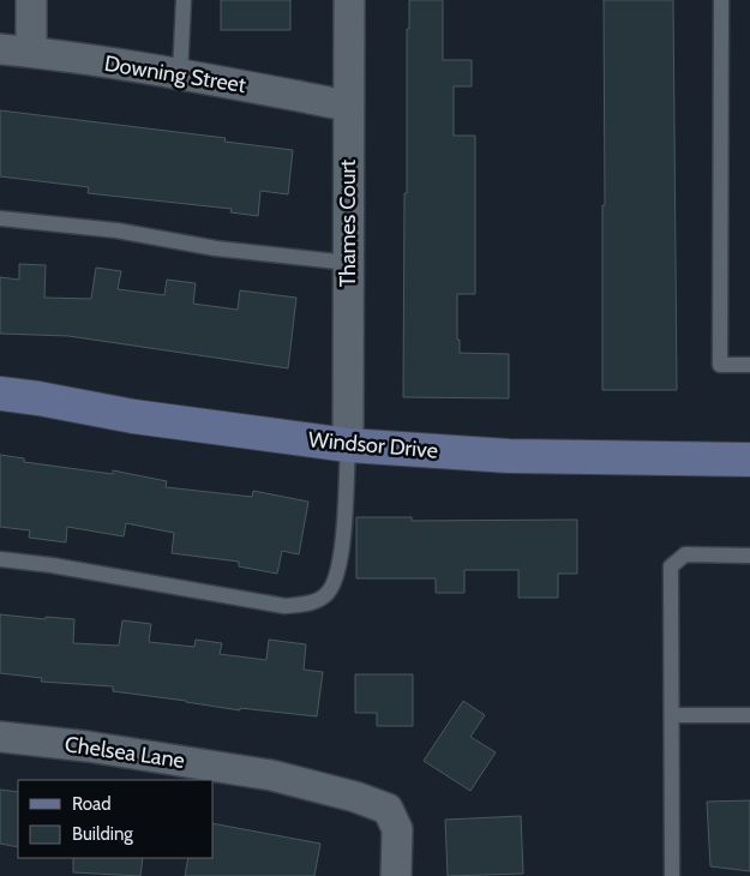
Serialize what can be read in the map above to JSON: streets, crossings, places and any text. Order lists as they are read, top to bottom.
{
  "streets": {
    "street": [
      "Downing Street",
      "Thames Court",
      "Windsor Drive",
      "Chelsea Lane"
    ]
  },
  "crossings": [
    ["Downing Street", "Thames Court"],
    ["Thames Court", "Windsor Drive"]
  ],
  "legend": ["Road", "Building"]
}
